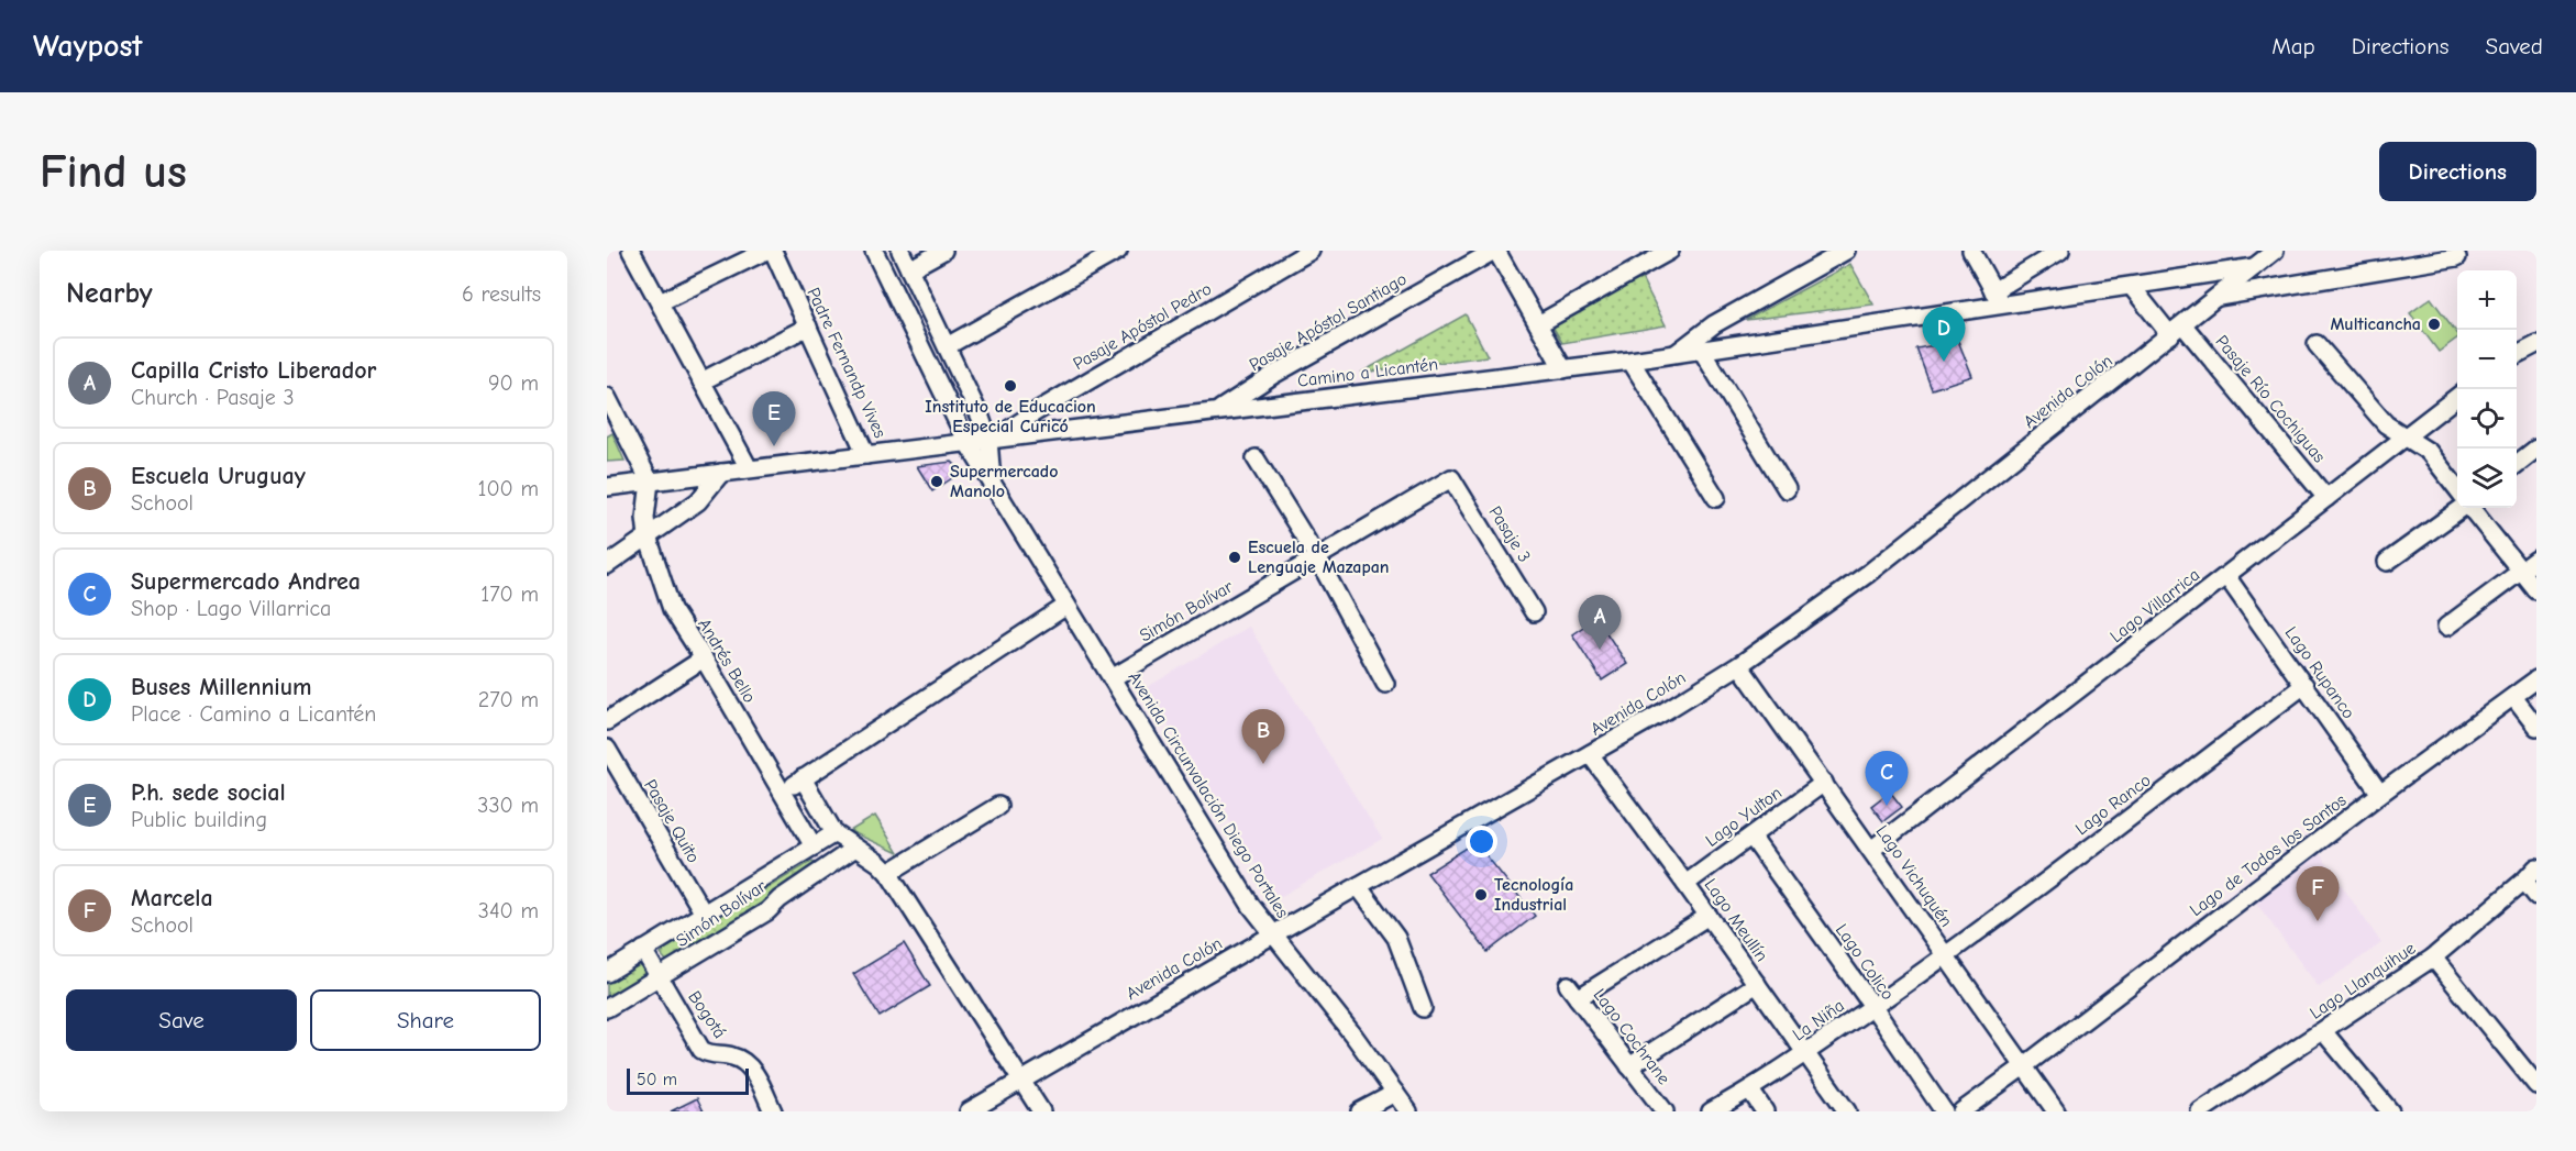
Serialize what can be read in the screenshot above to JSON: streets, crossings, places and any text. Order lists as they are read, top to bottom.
{
  "streets": {
    "street": [
      "Pasaje Apóstol Santiago",
      "Pasaje Apóstol Pedro",
      "Padre Fernandp Vives",
      "Camino a Licantén",
      "Avenida Colón",
      "Pasaje Río Cochiguas",
      "Pasaje 3",
      "Lago Villarrica",
      "Simón Bolívar",
      "Andrés Bello",
      "Lago Rupanco",
      "Avenida Circunvalación Diego Portales",
      "Lago Ranco",
      "Lago Yulton",
      "Pasaje Quito",
      "Lago de Todos los Santos",
      "Lago Vichuquén",
      "Lago Meullín",
      "Lago Colico",
      "Lago Llanquihue",
      "Bogotá",
      "La Niña",
      "Lago Cochrane"
    ]
  },
  "crossings": [
    ["Pasaje Apóstol Santiago", "Camino a Licantén"],
    ["Pasaje Apóstol Pedro", "Camino a Licantén"],
    ["Pasaje Apóstol Pedro", "Avenida Circunvalación Diego Portales"],
    ["Padre Fernandp Vives", "Camino a Licantén"],
    ["Camino a Licantén", "Avenida Colón"],
    ["Camino a Licantén", "Andrés Bello"],
    ["Camino a Licantén", "Avenida Circunvalación Diego Portales"],
    ["Avenida Colón", "Pasaje Río Cochiguas"],
    ["Avenida Colón", "Avenida Circunvalación Diego Portales"],
    ["Avenida Colón", "Lago Vichuquén"],
    ["Avenida Colón", "Lago Meullín"],
    ["Pasaje Río Cochiguas", "Lago Villarrica"],
    ["Pasaje 3", "Simón Bolívar"],
    ["Lago Villarrica", "Lago Rupanco"],
    ["Lago Villarrica", "Lago Vichuquén"],
    ["Simón Bolívar", "Andrés Bello"],
    ["Simón Bolívar", "Avenida Circunvalación Diego Portales"],
    ["Simón Bolívar", "Pasaje Quito"],
    ["Simón Bolívar", "Bogotá"],
    ["Lago Rupanco", "Lago Ranco"],
    ["Lago Rupanco", "Lago de Todos los Santos"],
    ["Lago Ranco", "Lago Vichuquén"],
    ["Lago Ranco", "La Niña"],
    ["Lago Yulton", "Lago Vichuquén"],
    ["Lago Yulton", "Lago Meullín"],
    ["Lago Yulton", "Lago Colico"],
    ["Lago de Todos los Santos", "Lago Vichuquén"],
    ["Lago Vichuquén", "La Niña"],
    ["Lago Meullín", "La Niña"],
    ["Lago Meullín", "Lago Cochrane"],
    ["Lago Colico", "La Niña"]
  ],
  "places": [
    "Multicancha",
    "Instituto de Educacion Especial Curicó",
    "Supermercado Manolo",
    "Escuela de Lenguaje Mazapan",
    "Tecnología Industrial"
  ],
  "scale_bar": "50 m",
  "page": {
    "header": "Waypost",
    "nav": ["Map", "Directions", "Saved"],
    "buttons": [
      "Directions",
      ["Save", "Share"]
    ],
    "title": "Find us",
    "heading": ["Nearby", "6 results"],
    "map_buttons": ["+", "−"],
    "pins": [
      "D",
      "E",
      "A",
      "B",
      "C",
      "F"
    ],
    "list": [
      {
        "mark": "A",
        "name": "Capilla Cristo Liberador",
        "note": "Church · Pasaje 3",
        "value": "90 m"
      },
      {
        "mark": "B",
        "name": "Escuela Uruguay",
        "note": "School",
        "value": "100 m"
      },
      {
        "mark": "C",
        "name": "Supermercado Andrea",
        "note": "Shop · Lago Villarrica",
        "value": "170 m"
      },
      {
        "mark": "D",
        "name": "Buses Millennium",
        "note": "Place · Camino a Licantén",
        "value": "270 m"
      },
      {
        "mark": "E",
        "name": "P.h. sede social",
        "note": "Public building",
        "value": "330 m"
      },
      {
        "mark": "F",
        "name": "Marcela",
        "note": "School",
        "value": "340 m"
      }
    ],
    "scale": "50 m"
  }
}
